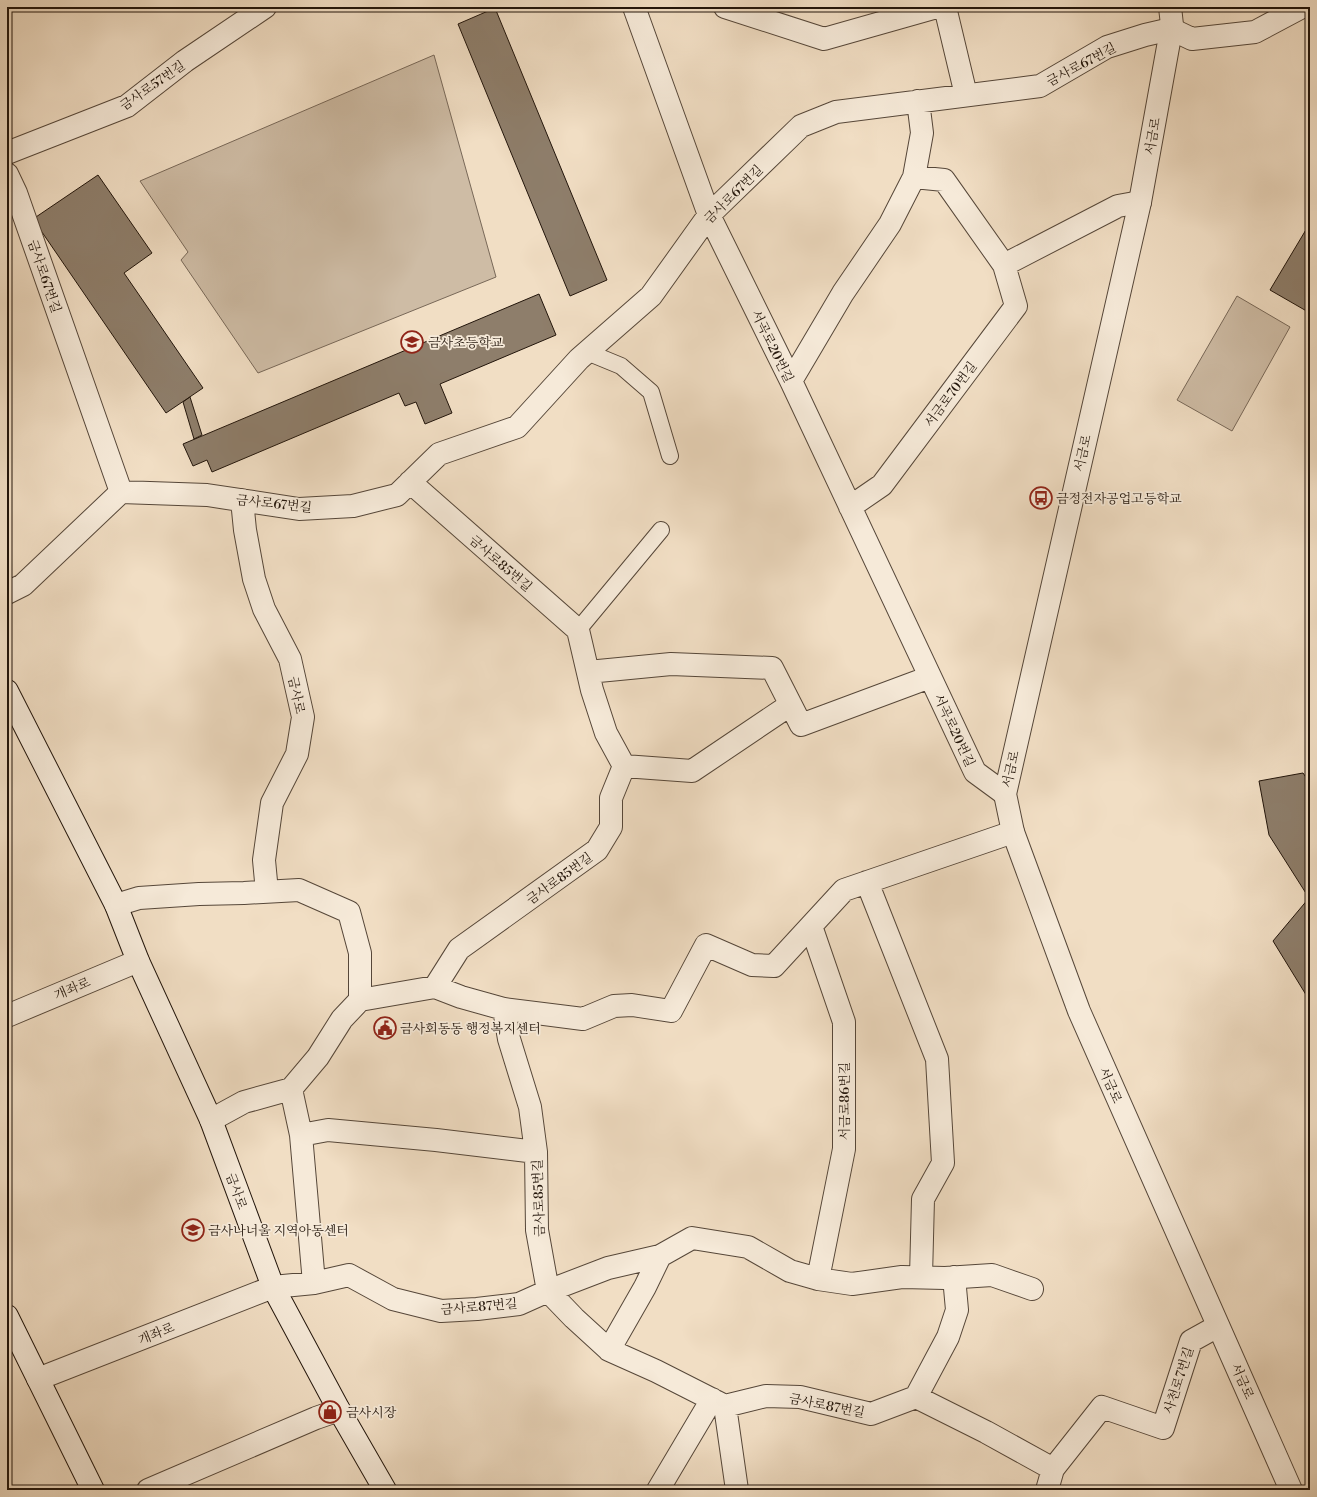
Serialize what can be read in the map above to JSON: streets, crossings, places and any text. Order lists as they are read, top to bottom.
{
  "streets": {
    "street": [
      "금사로67번길",
      "금사로57번길",
      "서금로",
      "서곡로20번길",
      "서금로70번길",
      "금사로85번길",
      "금사로",
      "개좌로",
      "서금로86번길",
      "금사로87번길",
      "사천로7번길"
    ]
  },
  "crossings": [
    ["금사로67번길", "서금로"],
    ["금사로67번길", "서곡로20번길"],
    ["금사로67번길", "금사로85번길"],
    ["금사로67번길", "금사로"],
    ["서금로", "서곡로20번길"],
    ["서금로", "사천로7번길"],
    ["서곡로20번길", "서금로70번길"],
    ["금사로85번길", "금사로87번길"],
    ["금사로", "개좌로"],
    ["금사로", "금사로87번길"],
    ["개좌로", "금사로87번길"],
    ["서금로86번길", "금사로87번길"]
  ],
  "places": {
    "school or university": ["금사초등학교", "금사나너울 지역아동센터"],
    "bus stop": ["금정전자공업고등학교"],
    "public building": ["금사회동동 행정복지센터"],
    "shop": ["금사시장"]
  }
}
